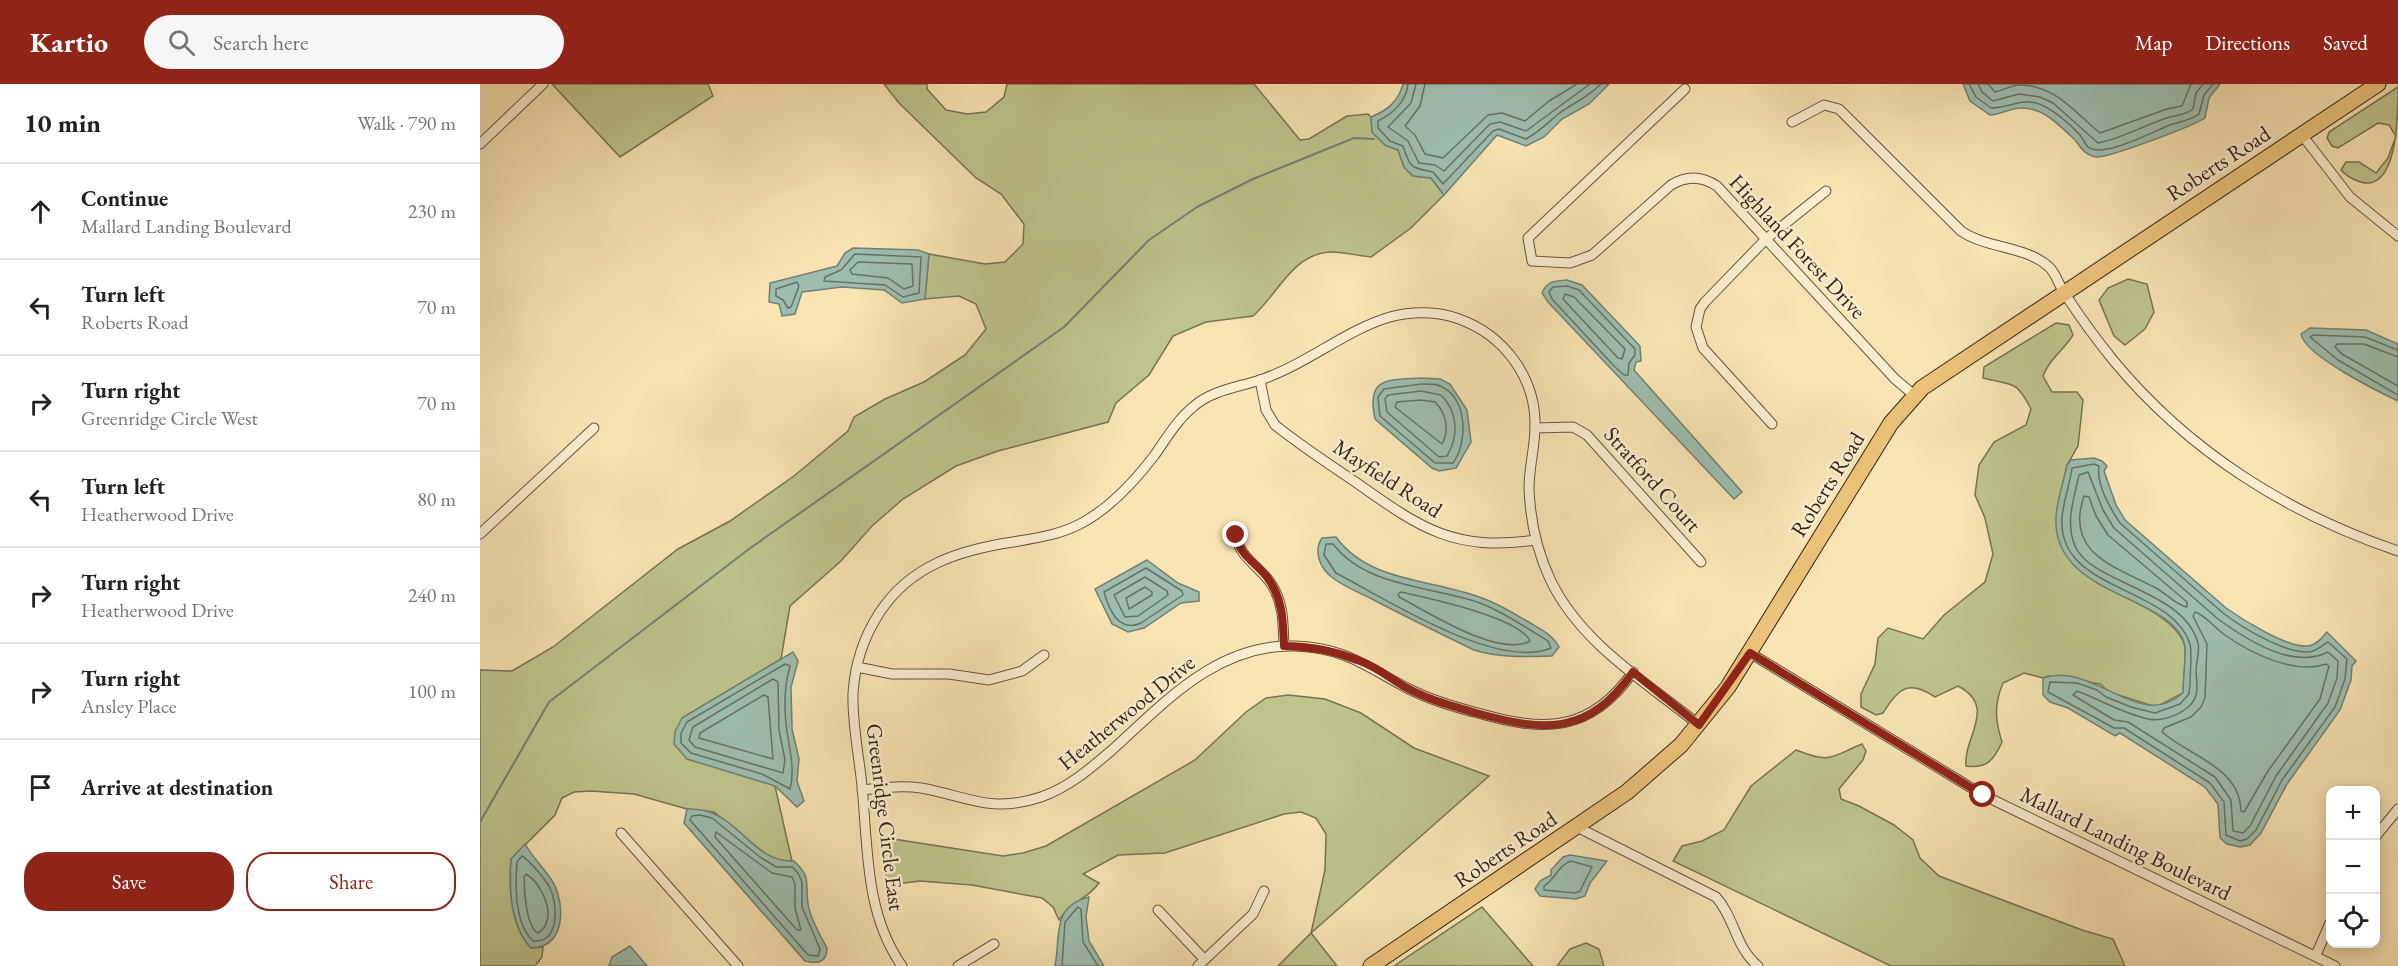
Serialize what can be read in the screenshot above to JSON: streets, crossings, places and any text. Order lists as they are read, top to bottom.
{
  "streets": {
    "main road": ["Roberts Road"],
    "street": [
      "Highland Forest Drive",
      "Mayfield Road",
      "Stratford Court",
      "Heatherwood Drive",
      "Greenridge Circle East",
      "Mallard Landing Boulevard"
    ]
  },
  "crossings": [
    ["Roberts Road", "Highland Forest Drive"],
    ["Roberts Road", "Greenridge Circle East"],
    ["Roberts Road", "Mallard Landing Boulevard"],
    ["Mayfield Road", "Greenridge Circle East"],
    ["Stratford Court", "Greenridge Circle East"],
    ["Heatherwood Drive", "Greenridge Circle East"]
  ],
  "page": {
    "header": "Kartio",
    "search": "Search here",
    "nav": ["Map", "Directions", "Saved"],
    "heading": ["10 min", "Walk · 790 m"],
    "list": [
      ["Continue", "Mallard Landing Boulevard", "230 m"],
      ["Turn left", "Roberts Road", "70 m"],
      ["Turn right", "Greenridge Circle West", "70 m"],
      ["Turn left", "Heatherwood Drive", "80 m"],
      ["Turn right", "Heatherwood Drive", "240 m"],
      ["Turn right", "Ansley Place", "100 m"],
      "Arrive at destination"
    ],
    "map_buttons": ["+", "−"],
    "buttons": ["Save", "Share"]
  }
}
